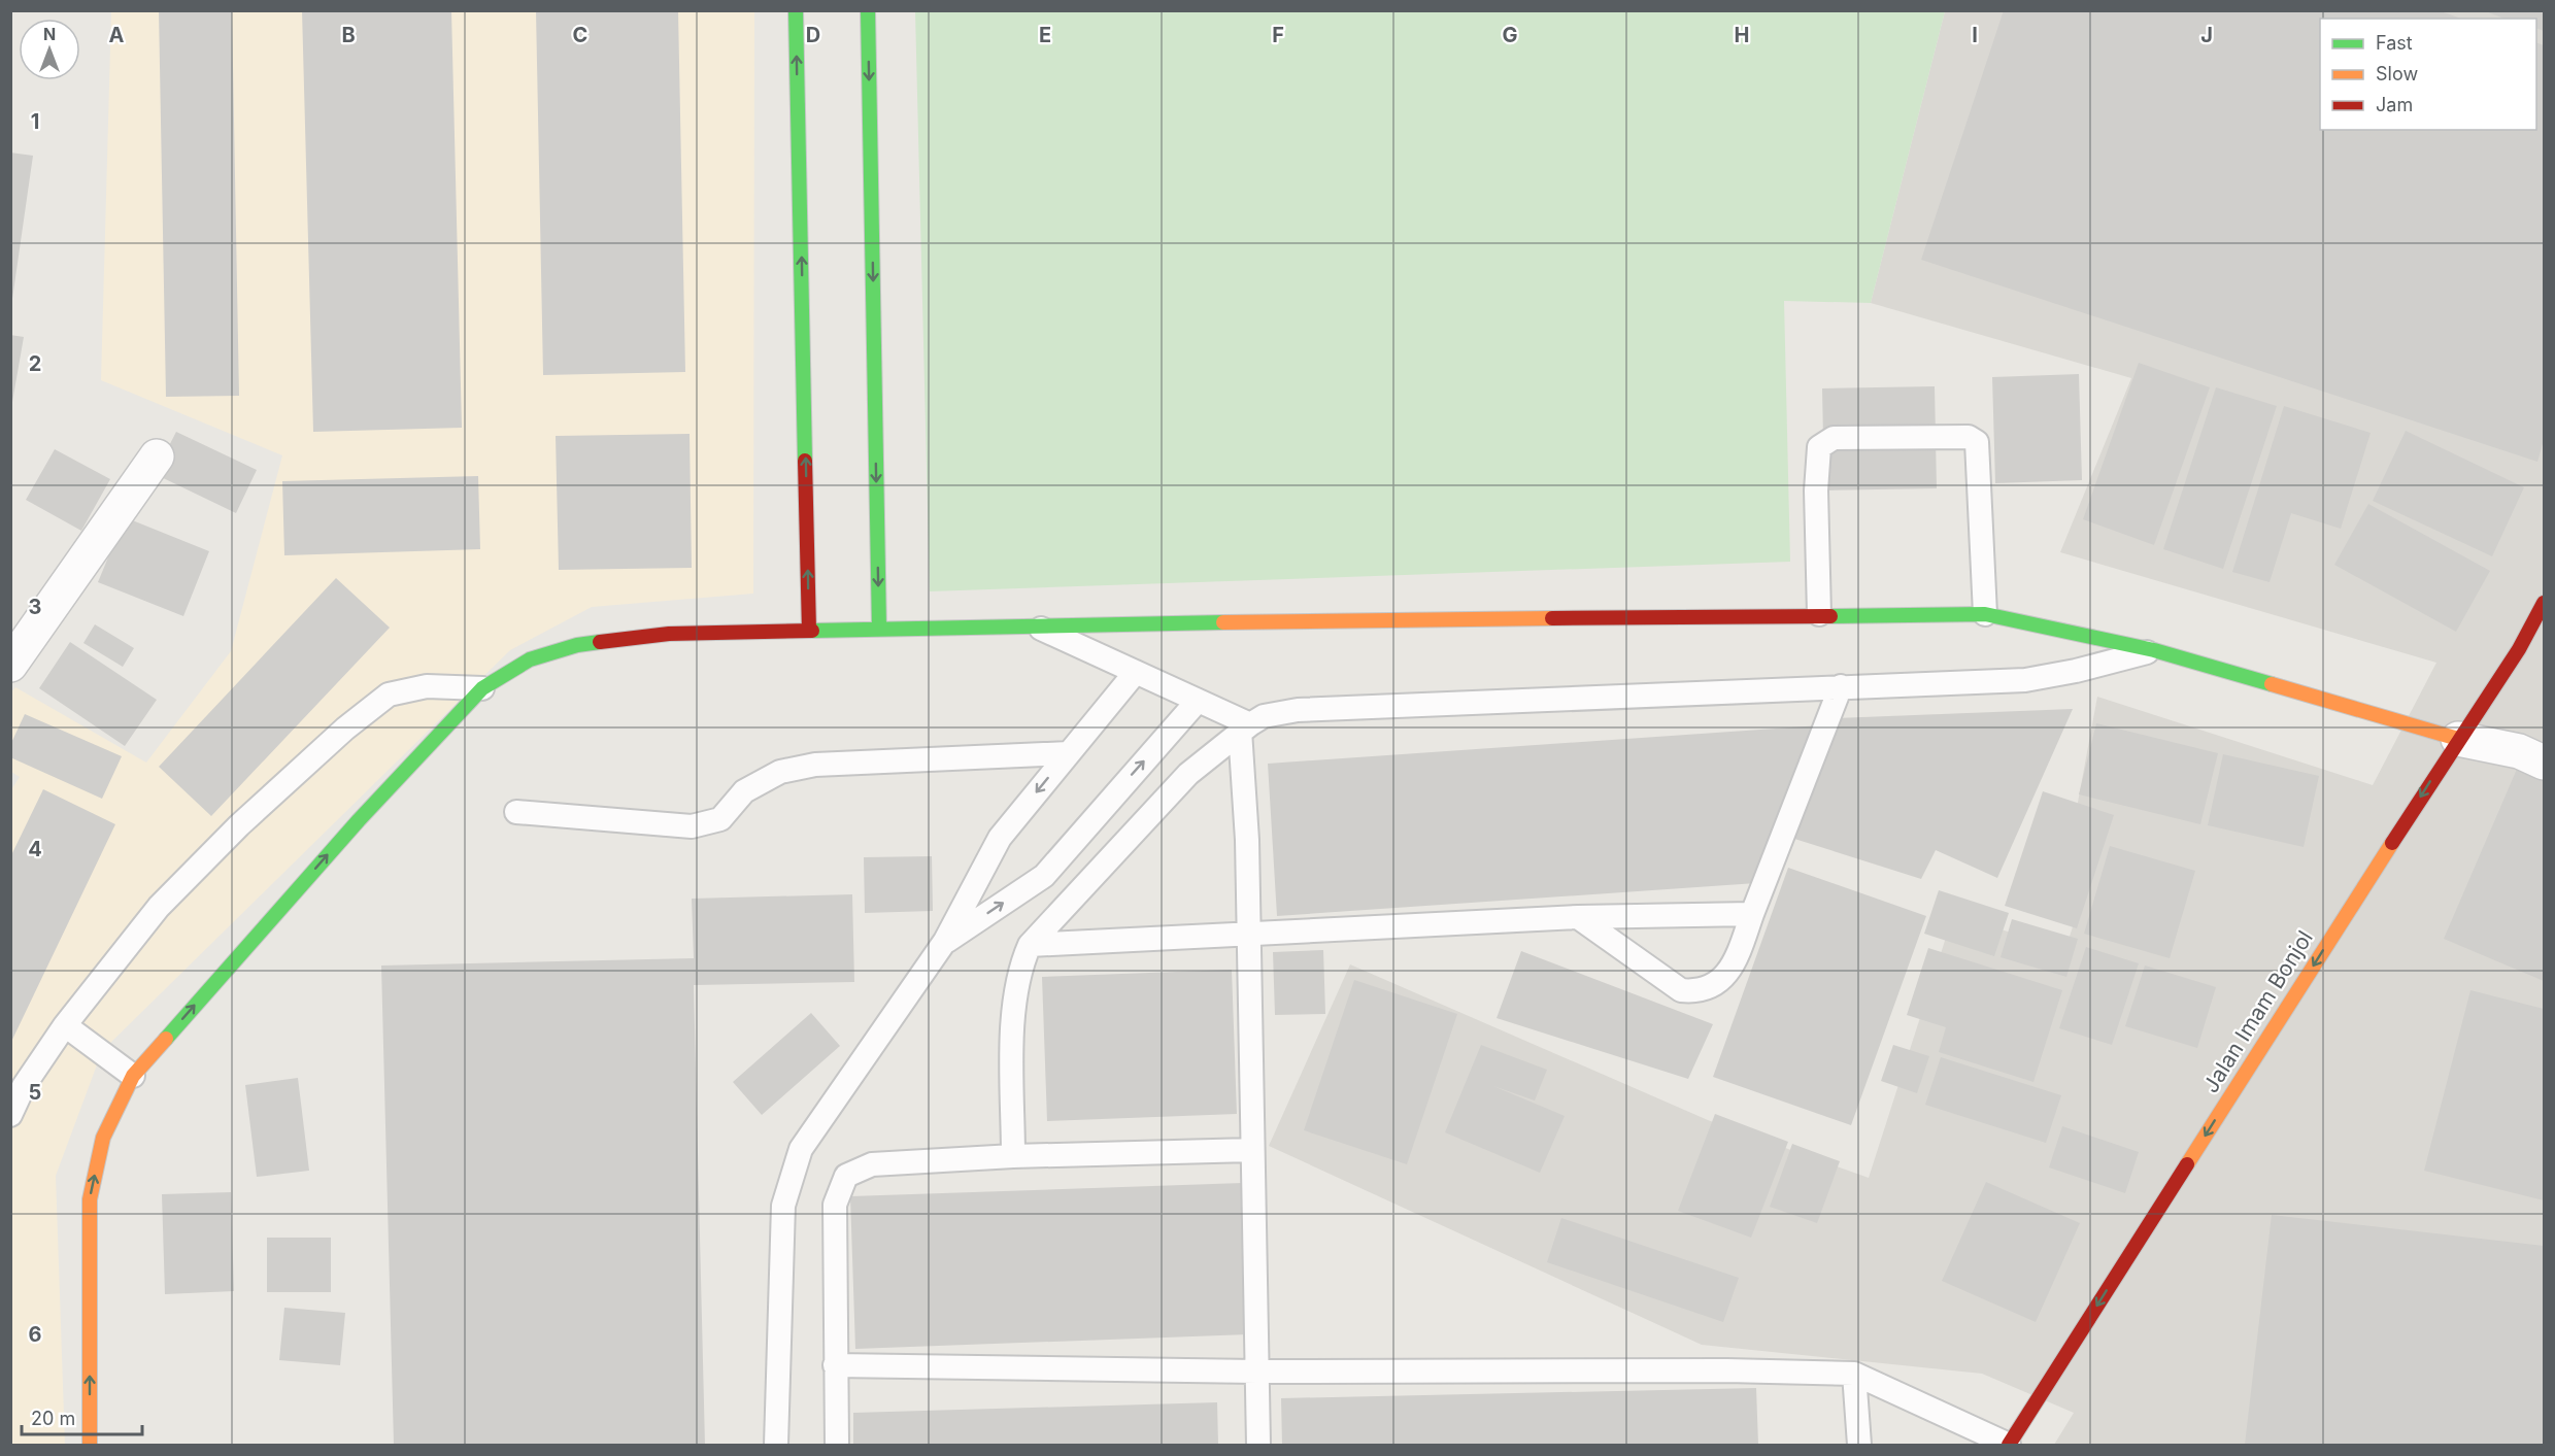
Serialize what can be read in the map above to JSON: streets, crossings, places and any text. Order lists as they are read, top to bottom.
{
  "streets": {
    "street": ["Jalan Imam Bonjol"]
  },
  "one_way": ["Jalan Imam Bonjol"],
  "legend": ["Fast", "Slow", "Jam"],
  "scale_bar": "20 m",
  "north": "top",
  "grid": {
    "columns": [
      "A",
      "B",
      "C",
      "D",
      "E",
      "F",
      "G",
      "H",
      "I",
      "J"
    ],
    "rows": [
      "1",
      "2",
      "3",
      "4",
      "5",
      "6"
    ]
  }
}
